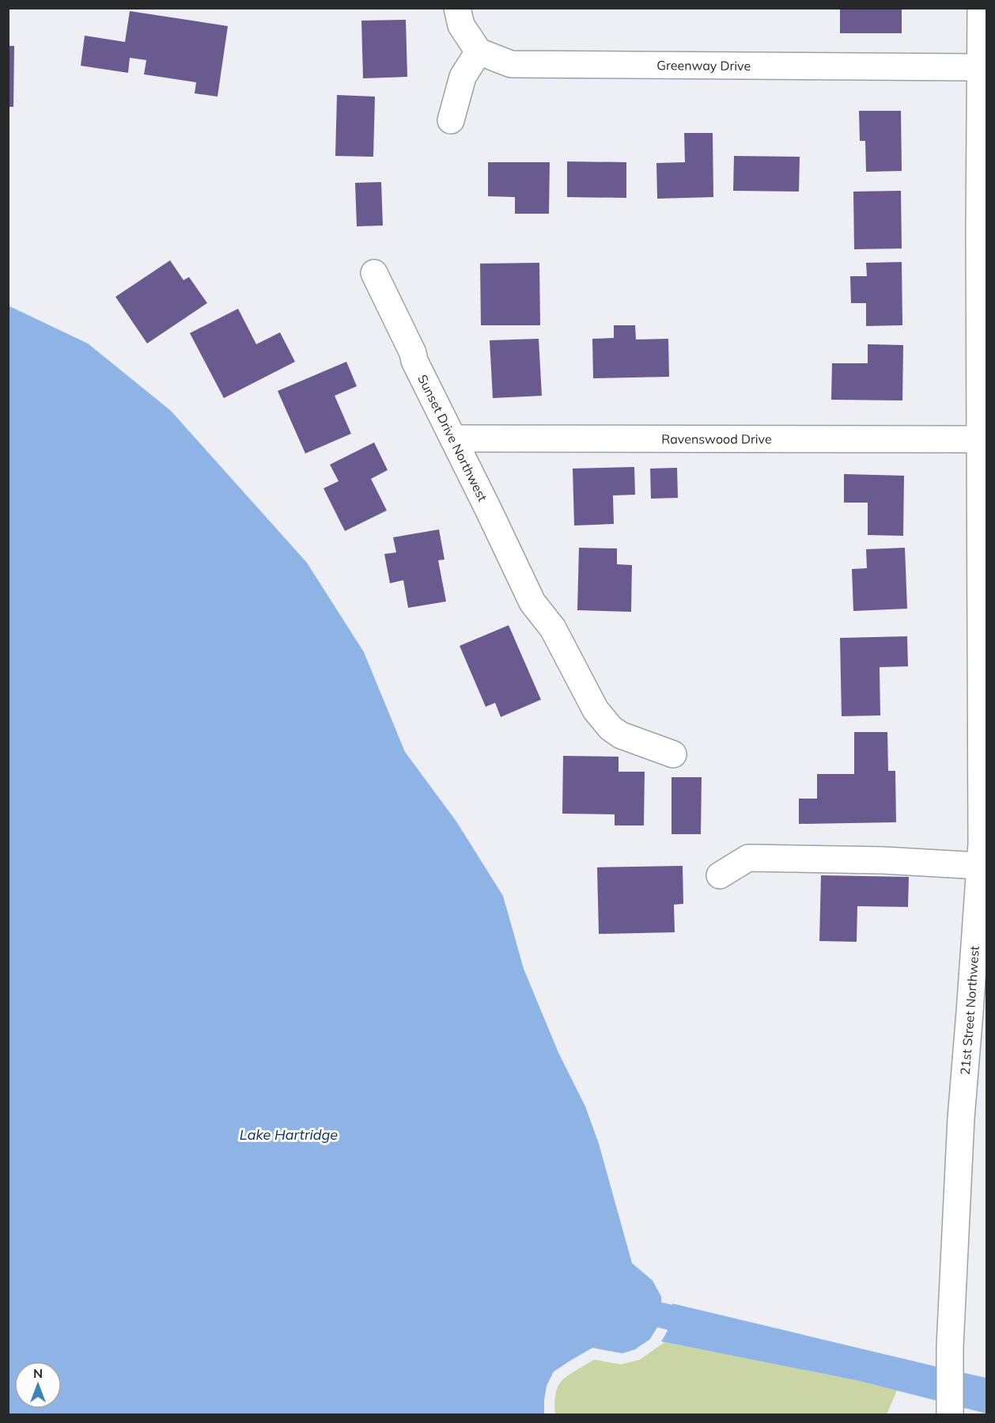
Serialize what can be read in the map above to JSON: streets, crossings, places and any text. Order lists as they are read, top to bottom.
{
  "streets": {
    "street": [
      "Greenway Drive",
      "Sunset Drive Northwest",
      "Ravenswood Drive",
      "21st Street Northwest"
    ]
  },
  "crossings": [
    ["Greenway Drive", "21st Street Northwest"],
    ["Sunset Drive Northwest", "Ravenswood Drive"],
    ["Ravenswood Drive", "21st Street Northwest"]
  ],
  "water": ["Lake Hartridge"],
  "north": "top"
}
